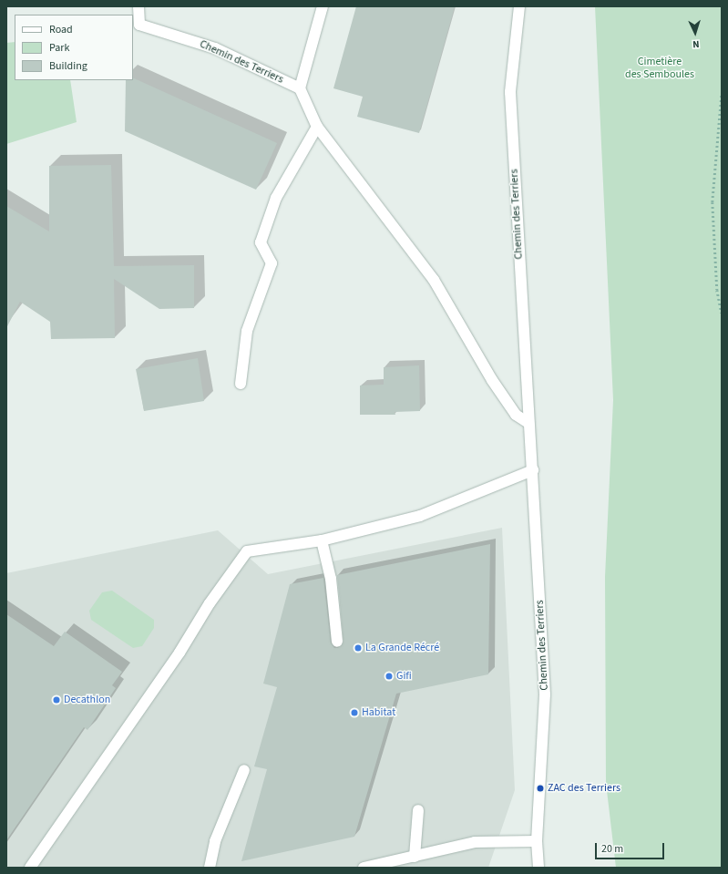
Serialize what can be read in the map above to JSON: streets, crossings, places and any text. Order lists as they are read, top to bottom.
{
  "streets": {
    "street": ["Chemin des Terriers"]
  },
  "parks": ["Cimetière des Semboules"],
  "places": [
    "La Grande Récré",
    "Gifi",
    "Decathlon",
    "Habitat",
    "ZAC des Terriers"
  ],
  "legend": ["Road", "Park", "Building"],
  "scale_bar": "20 m",
  "north": "bottom"
}
